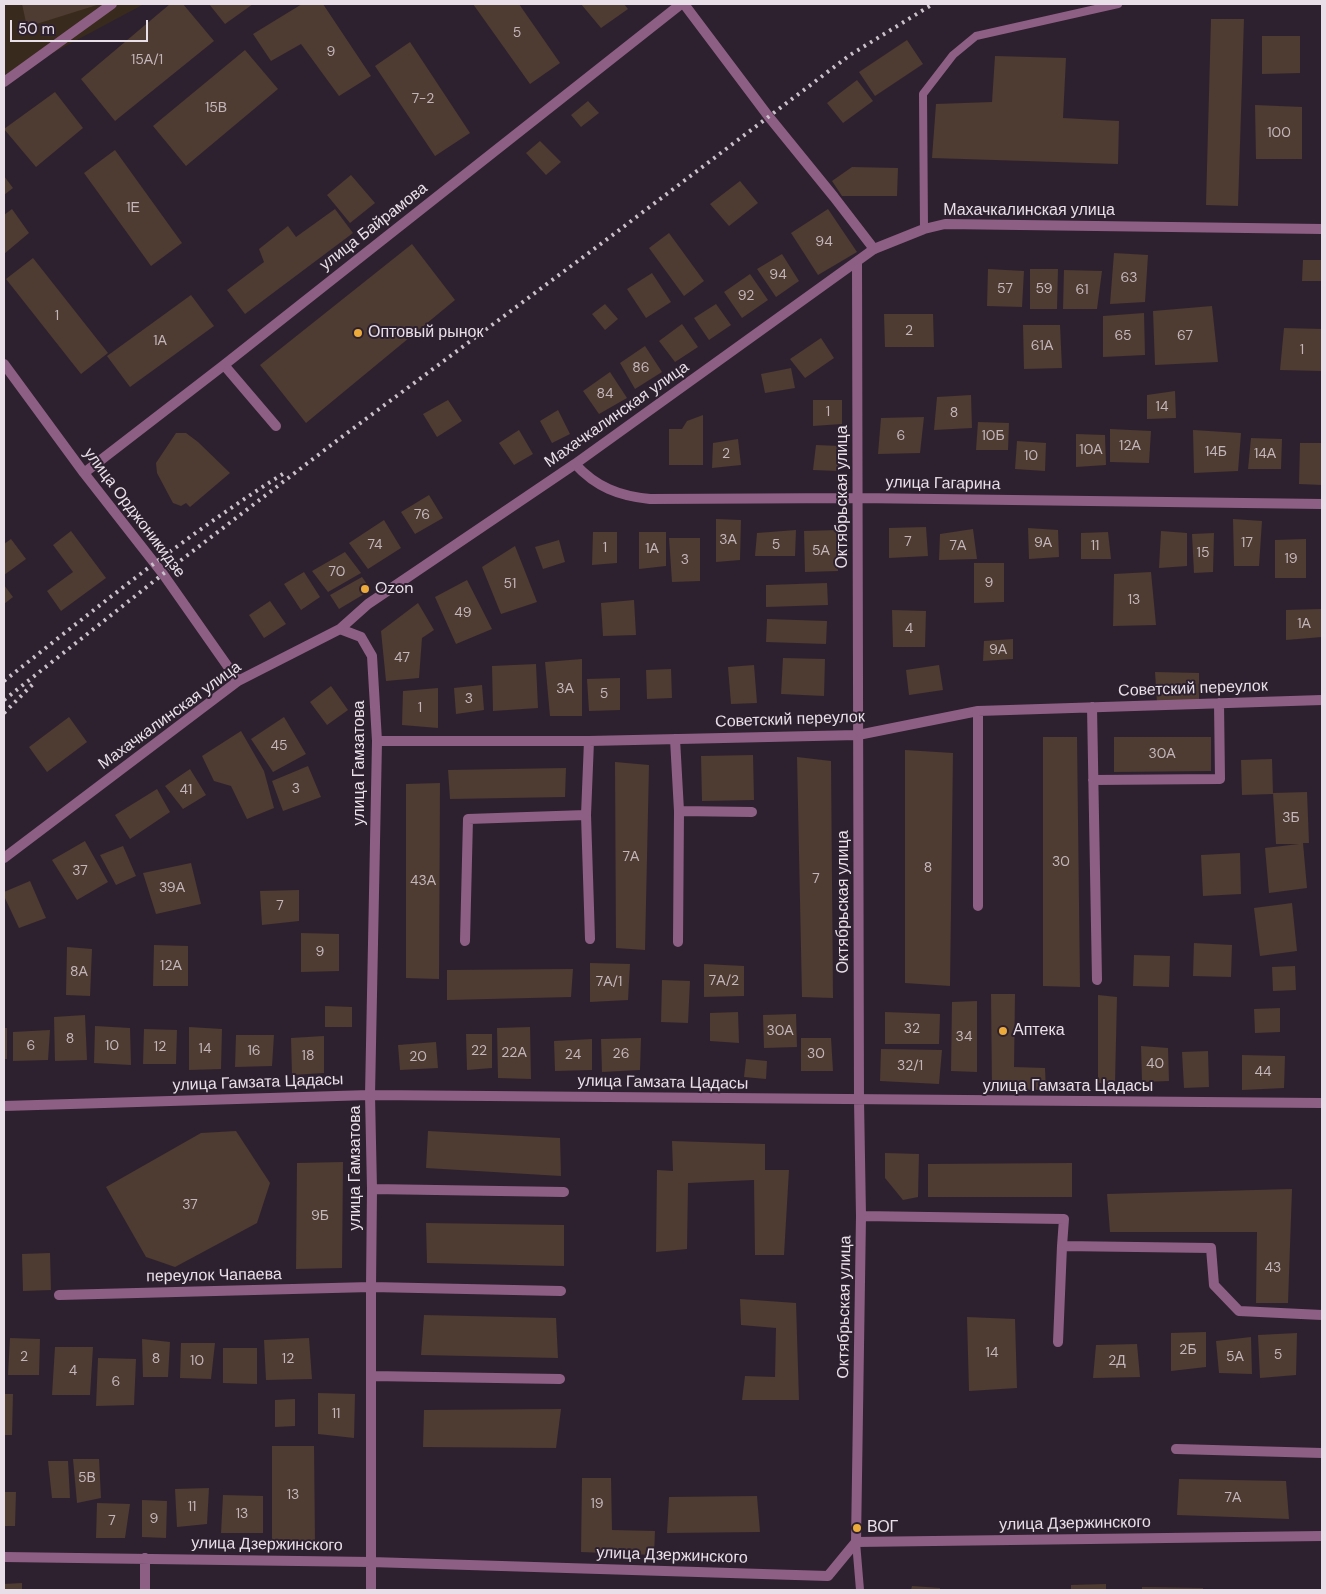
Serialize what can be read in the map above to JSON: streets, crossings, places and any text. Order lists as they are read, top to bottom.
{
  "streets": {
    "street": [
      "Махачкалинская улица",
      "улица Байрамова",
      "улица Гагарина",
      "Октябрьская улица",
      "улица Орджоникидзе",
      "Советский переулок",
      "улица Гамзатова",
      "улица Гамзата Цадасы",
      "переулок Чапаева",
      "улица Дзержинского"
    ]
  },
  "crossings": [
    ["Махачкалинская улица", "улица Гагарина"],
    ["Махачкалинская улица", "Октябрьская улица"],
    ["Махачкалинская улица", "улица Орджоникидзе"],
    ["Махачкалинская улица", "улица Гамзатова"],
    ["улица Байрамова", "улица Орджоникидзе"],
    ["улица Гагарина", "Октябрьская улица"],
    ["Октябрьская улица", "Советский переулок"],
    ["Октябрьская улица", "улица Гамзата Цадасы"],
    ["Октябрьская улица", "улица Дзержинского"],
    ["Советский переулок", "улица Гамзатова"],
    ["улица Гамзатова", "улица Гамзата Цадасы"],
    ["улица Гамзатова", "переулок Чапаева"],
    ["улица Гамзатова", "улица Дзержинского"]
  ],
  "places": [
    "Оптовый рынок",
    "Ozon",
    "Аптека",
    "ВОГ"
  ],
  "house_numbers": [
    "5",
    "9",
    "15А/1",
    "7-2",
    "15В",
    "100",
    "1Е",
    "94",
    "94",
    "63",
    "57",
    "59",
    "61",
    "92",
    "1",
    "2",
    "65",
    "67",
    "1А",
    "61А",
    "1",
    "86",
    "84",
    "14",
    "1",
    "8",
    "6",
    "10Б",
    "12А",
    "10А",
    "14Б",
    "2",
    "14А",
    "10",
    "76",
    "3А",
    "7",
    "9А",
    "17",
    "74",
    "5",
    "7А",
    "11",
    "1",
    "1А",
    "5А",
    "15",
    "19",
    "3",
    "70",
    "9",
    "51",
    "13",
    "49",
    "1А",
    "4",
    "9А",
    "47",
    "3А",
    "5",
    "3",
    "1",
    "45",
    "30А",
    "3",
    "41",
    "3Б",
    "7А",
    "30",
    "8",
    "37",
    "7",
    "43А",
    "39А",
    "7",
    "9",
    "12А",
    "8А",
    "7А/2",
    "7А/1",
    "32",
    "30А",
    "34",
    "8",
    "6",
    "10",
    "12",
    "14",
    "16",
    "22",
    "22А",
    "26",
    "30",
    "24",
    "18",
    "20",
    "40",
    "32/1",
    "44",
    "37",
    "9Б",
    "43",
    "2Б",
    "14",
    "5",
    "2",
    "5А",
    "8",
    "12",
    "10",
    "2Д",
    "4",
    "6",
    "11",
    "5В",
    "13",
    "7А",
    "19",
    "11",
    "13",
    "9",
    "7"
  ],
  "scale_bar": "50 m"
}
